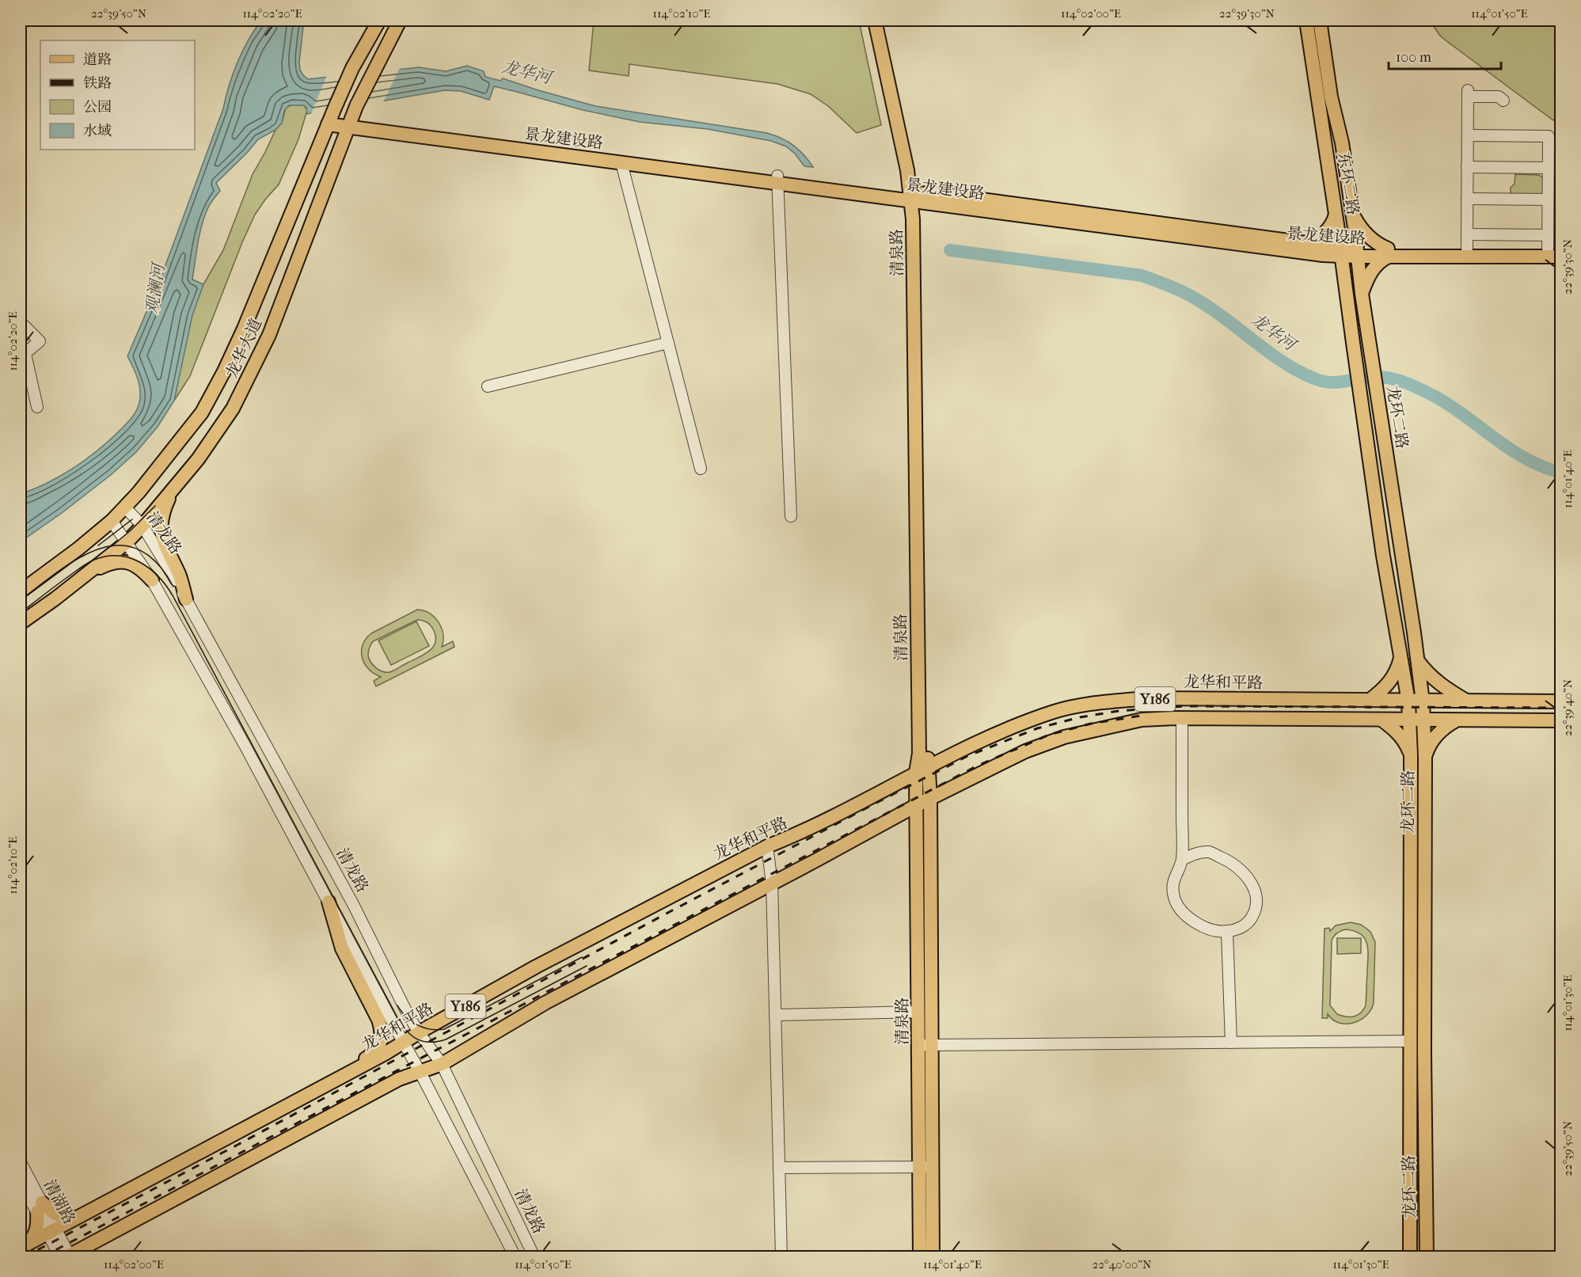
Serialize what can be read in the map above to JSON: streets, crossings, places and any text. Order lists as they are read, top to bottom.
{
  "streets": {
    "main road": [
      "景龙建设路",
      "东环二路",
      "清泉路",
      "龙华大道",
      "龙环二路",
      "龙华和平路",
      "Y186"
    ],
    "street": ["清龙路", "清湖路"]
  },
  "crossings": [
    ["景龙建设路", "东环二路"],
    ["景龙建设路", "清泉路"],
    ["景龙建设路", "龙华大道"],
    ["东环二路", "龙环二路"],
    ["清泉路", "龙华和平路"],
    ["清泉路", "Y186"],
    ["龙华大道", "清龙路"],
    ["龙环二路", "龙华和平路"],
    ["龙环二路", "Y186"],
    ["清龙路", "龙华和平路"],
    ["清龙路", "Y186"],
    ["龙华和平路", "清湖路"],
    ["Y186", "清湖路"]
  ],
  "water": ["龙华河", "观澜河"],
  "legend": [
    "道路",
    "铁路",
    "公园",
    "水域"
  ],
  "scale_bar": "100 m",
  "coordinates": [
    "22°39'50\"N",
    "114°02'20\"E",
    "114°02'10\"E",
    "114°02'00\"E",
    "22°39'30\"N",
    "114°01'50\"E",
    "114°01'40\"E",
    "22°39'40\"N",
    "114°01'30\"E",
    "22°40'00\"N"
  ]
}
